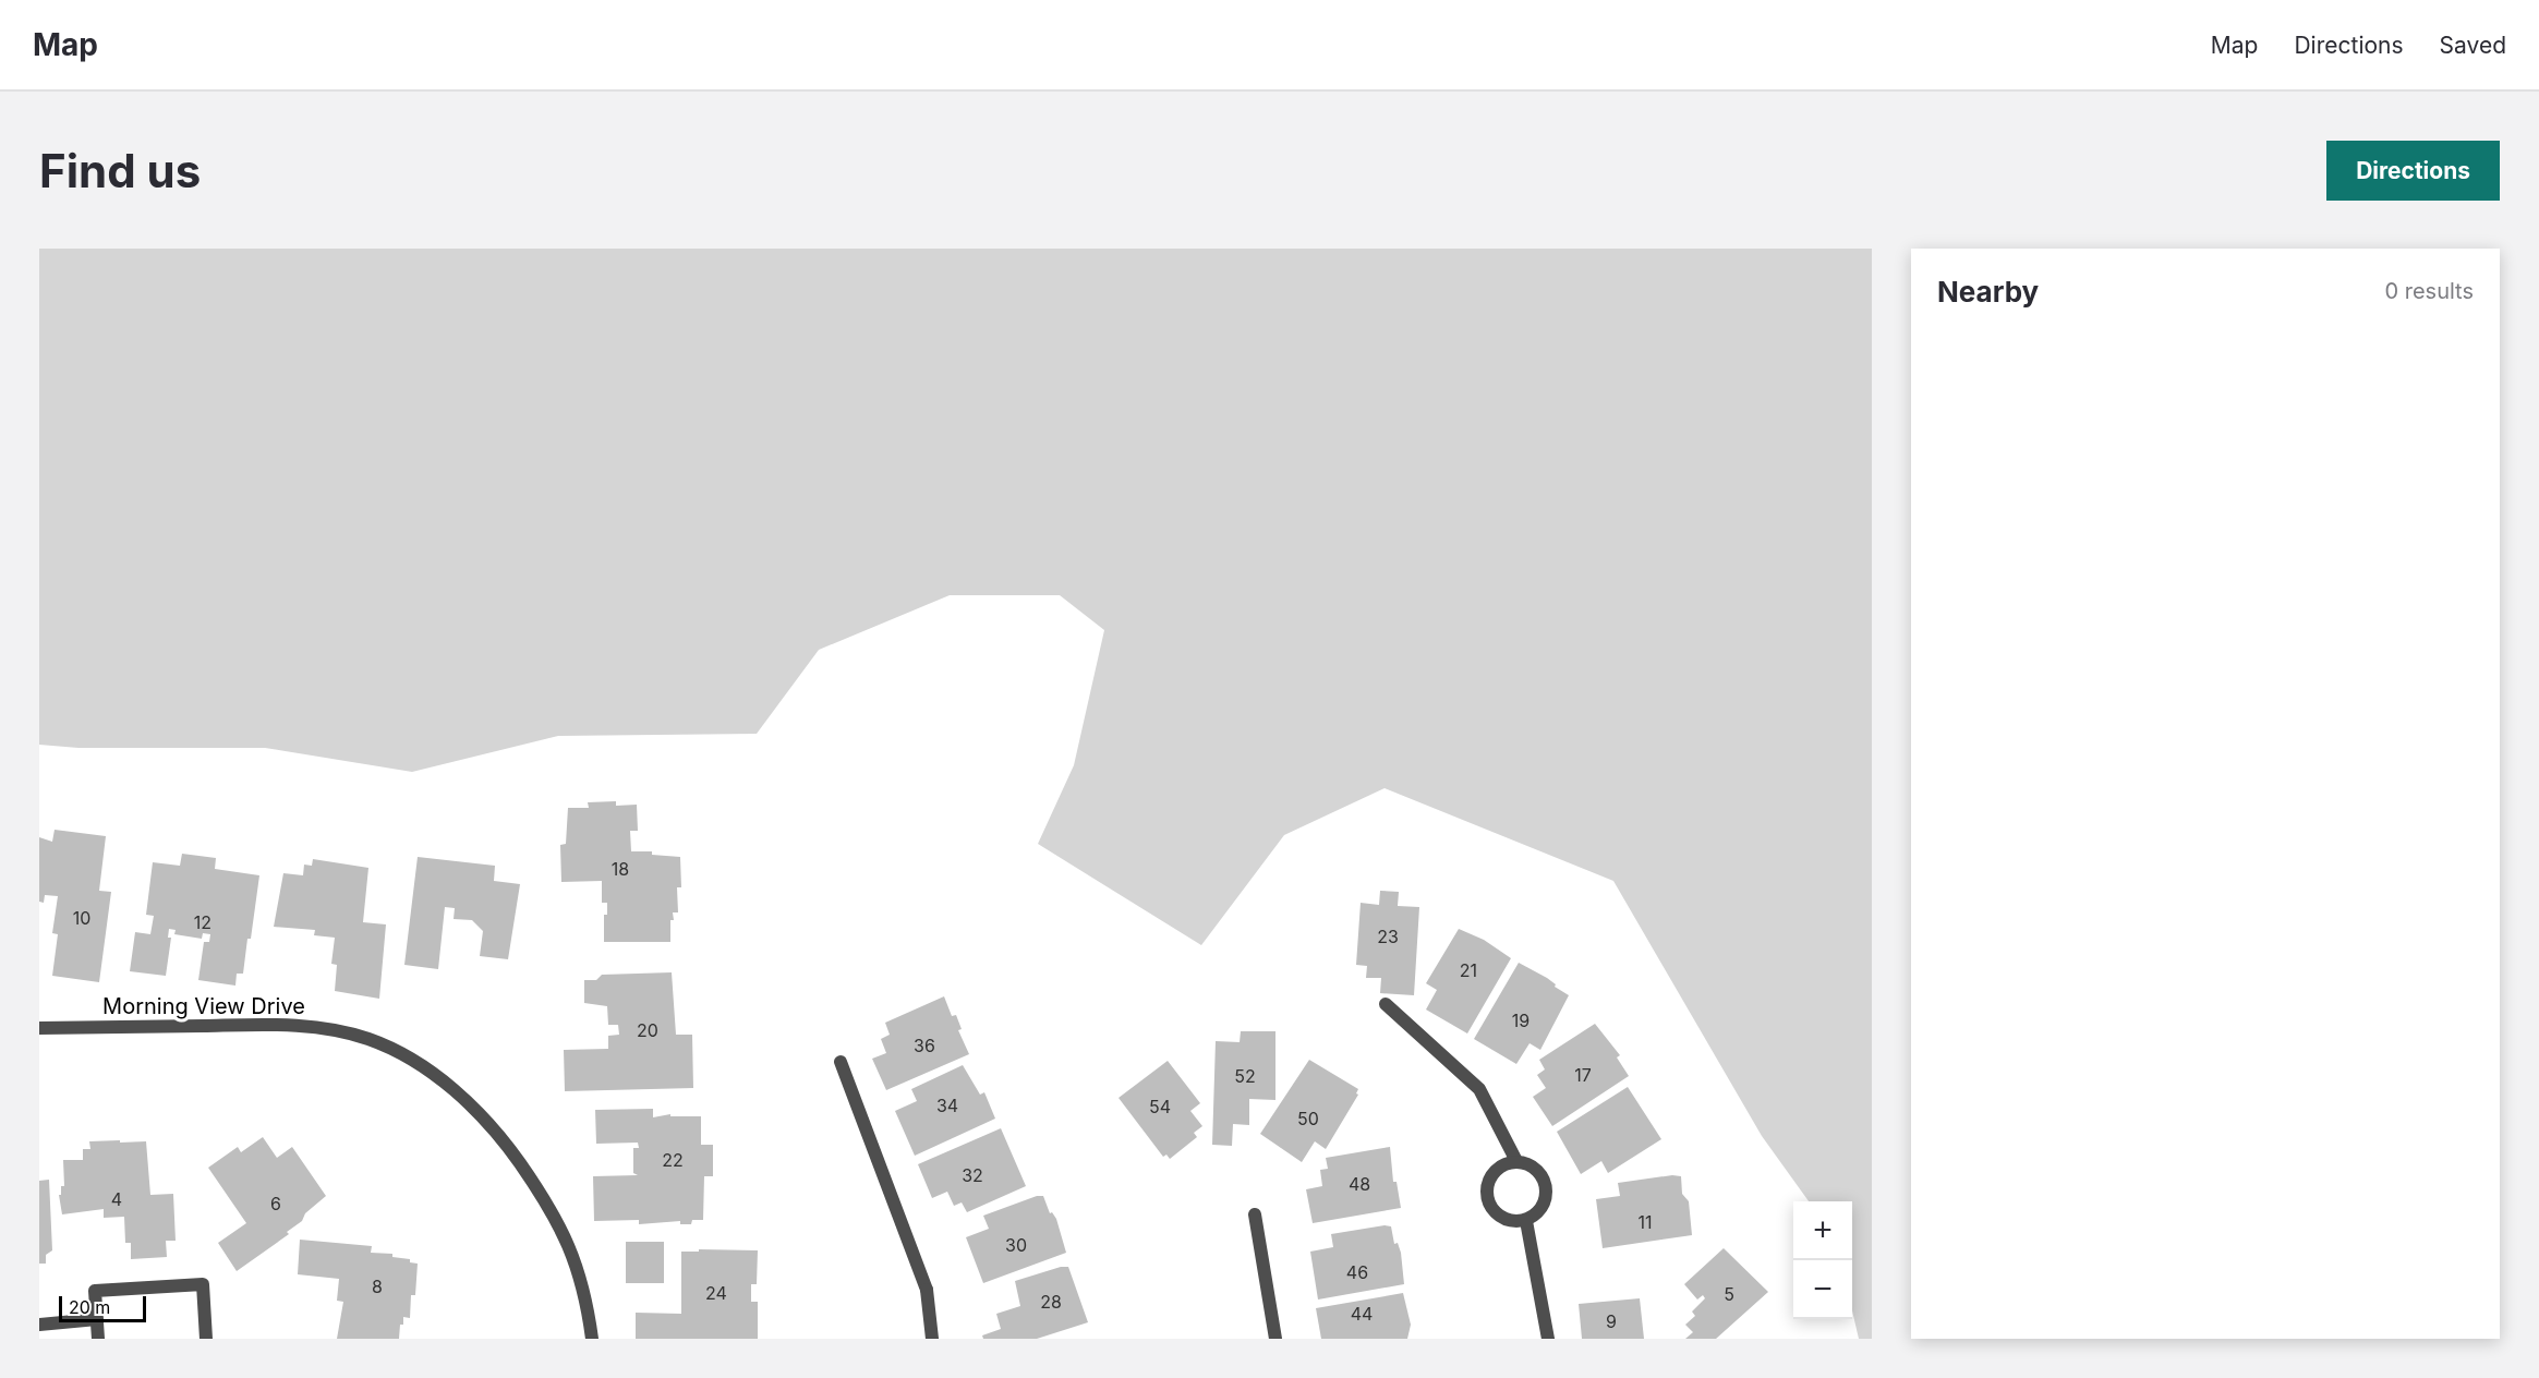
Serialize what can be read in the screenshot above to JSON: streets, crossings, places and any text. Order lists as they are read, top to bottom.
{
  "streets": {
    "street": ["Morning View Drive"]
  },
  "house_numbers": [
    "18",
    "10",
    "12",
    "23",
    "21",
    "19",
    "20",
    "36",
    "17",
    "52",
    "34",
    "54",
    "50",
    "22",
    "32",
    "48",
    "4",
    "6",
    "11",
    "30",
    "46",
    "8",
    "24",
    "5",
    "28",
    "44",
    "9"
  ],
  "scale_bar": "20 m",
  "page": {
    "header": "Map",
    "nav": ["Map", "Directions", "Saved"],
    "buttons": "Directions",
    "title": "Find us",
    "heading": ["Nearby", "0 results"],
    "map_buttons": ["+", "−"],
    "scale": "20 m"
  }
}
